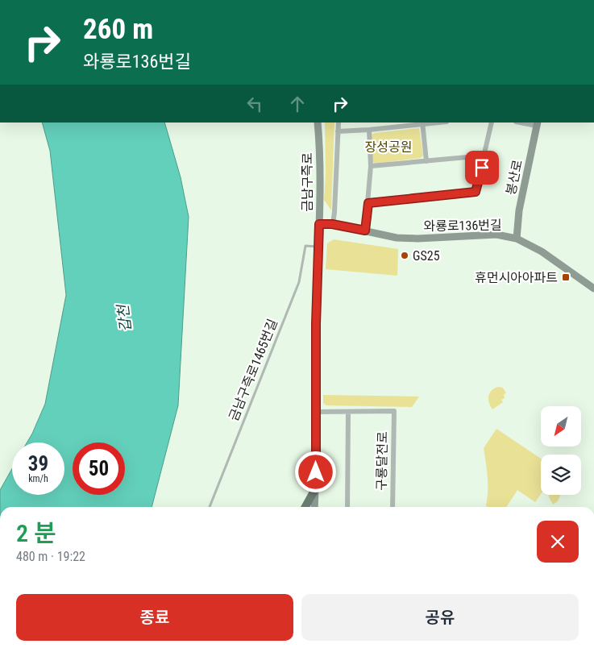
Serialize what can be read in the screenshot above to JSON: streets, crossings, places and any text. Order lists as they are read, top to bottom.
{
  "streets": {
    "main road": ["봉산로", "금남구즉로", "와룡로136번길"],
    "street": ["구룡달전로"],
    "lane": ["금남구즉로1465번길"]
  },
  "crossings": [
    ["봉산로", "와룡로136번길"],
    ["금남구즉로", "와룡로136번길"],
    ["금남구즉로", "금남구즉로1465번길"]
  ],
  "water": ["갑천"],
  "parks": ["장성공원"],
  "places": {
    "other": ["GS25"],
    "transit": ["휴먼시아아파트"]
  },
  "north": "bottom left",
  "page": {
    "turn": ["260 m", "와룡로136번길"],
    "speed": "39 km/h",
    "limit": "50",
    "heading": ["2 분", "480 m · 19:22"],
    "buttons": ["종료", "공유"]
  }
}
